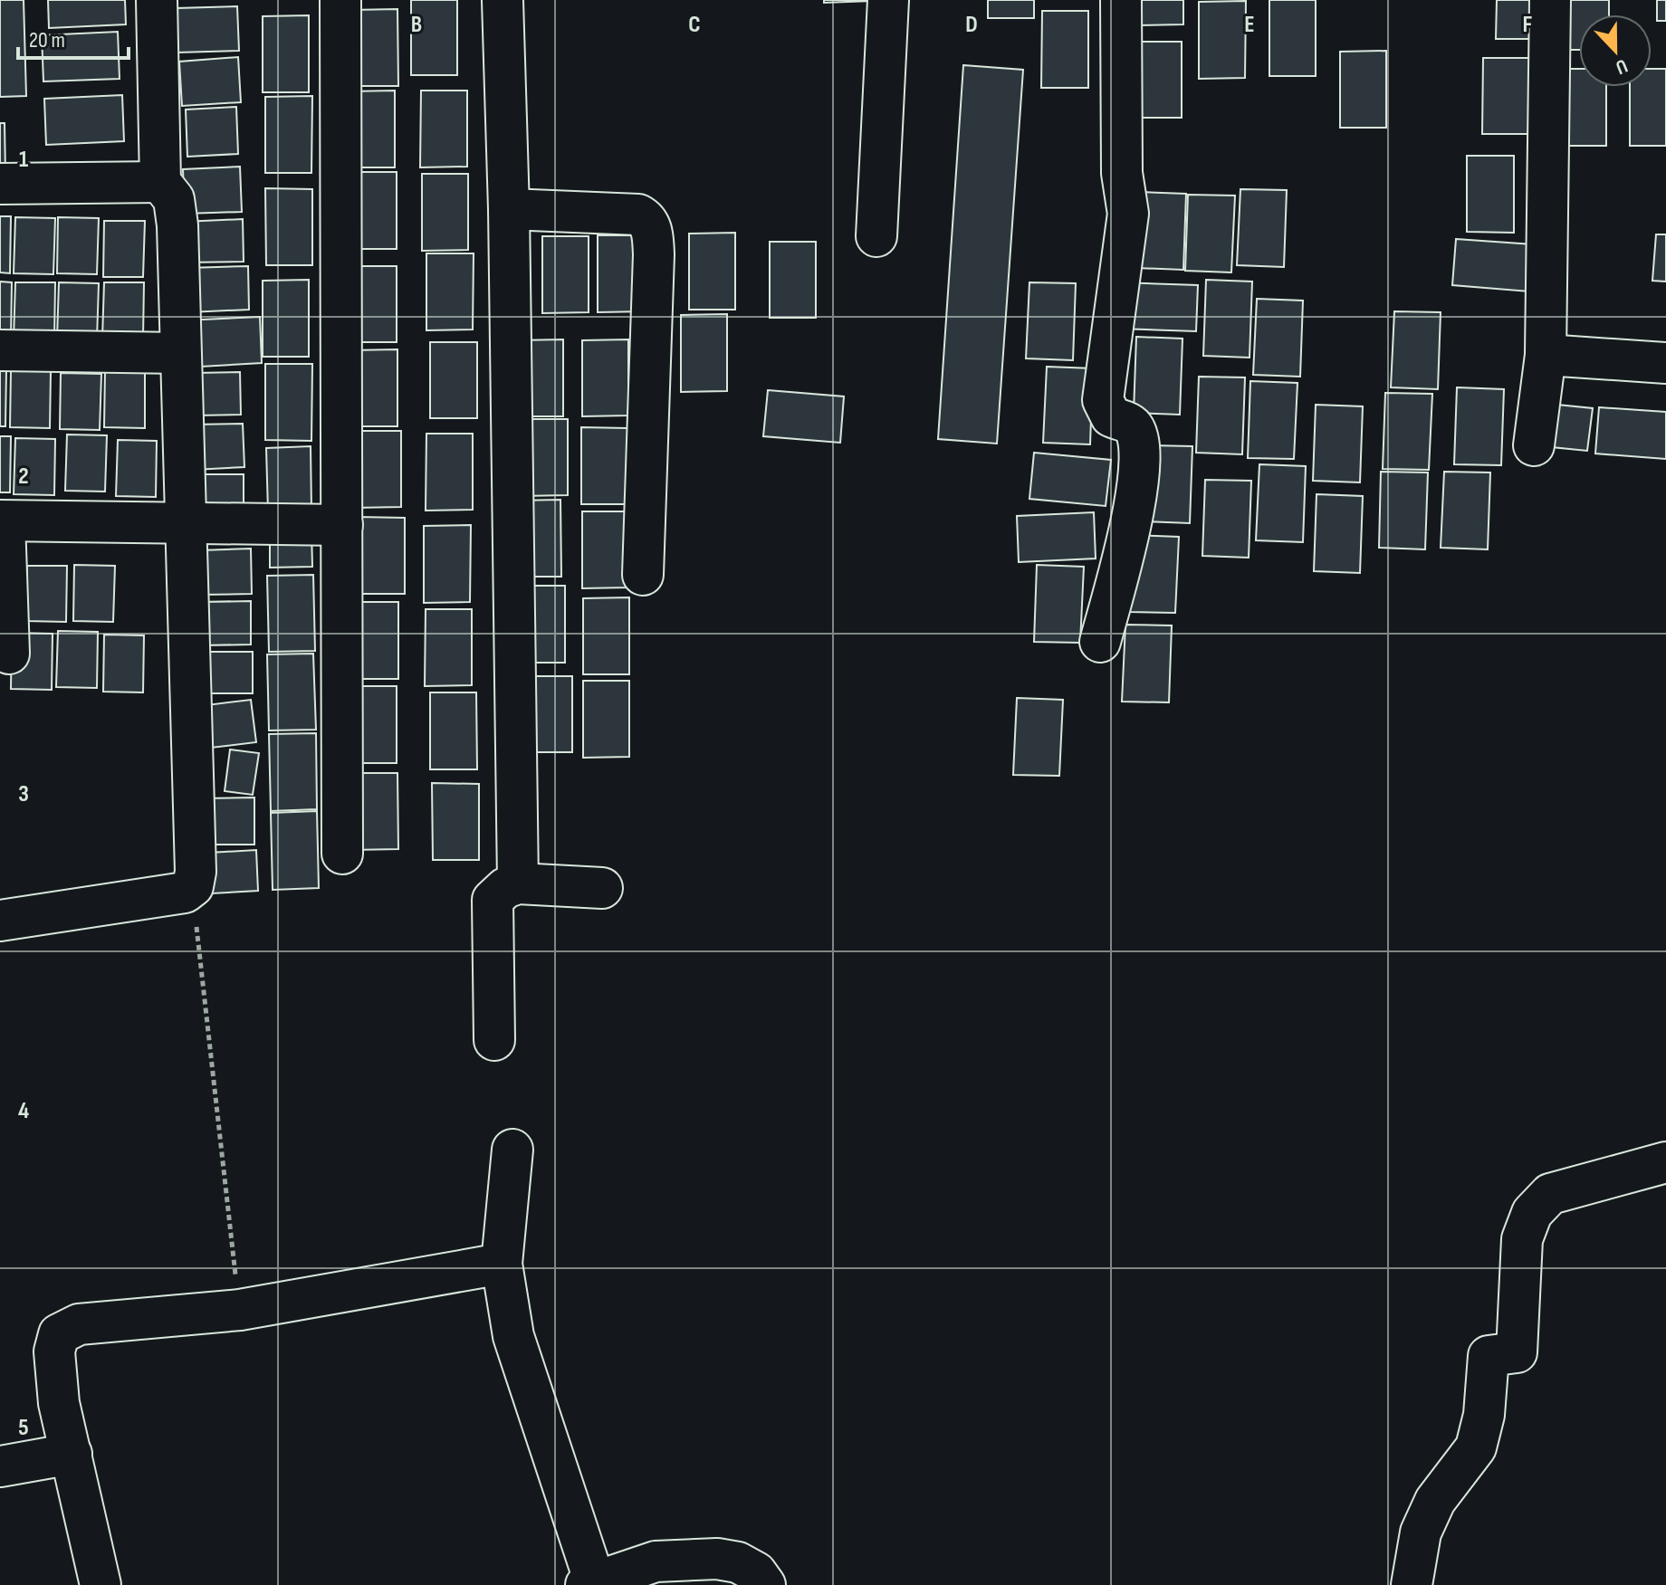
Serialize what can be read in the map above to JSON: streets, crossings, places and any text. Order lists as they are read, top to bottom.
{
  "scale_bar": "20 m",
  "north": "bottom",
  "grid": {
    "columns": [
      "B",
      "C",
      "D",
      "E",
      "F"
    ],
    "rows": [
      "1",
      "2",
      "3",
      "4",
      "5"
    ]
  }
}
